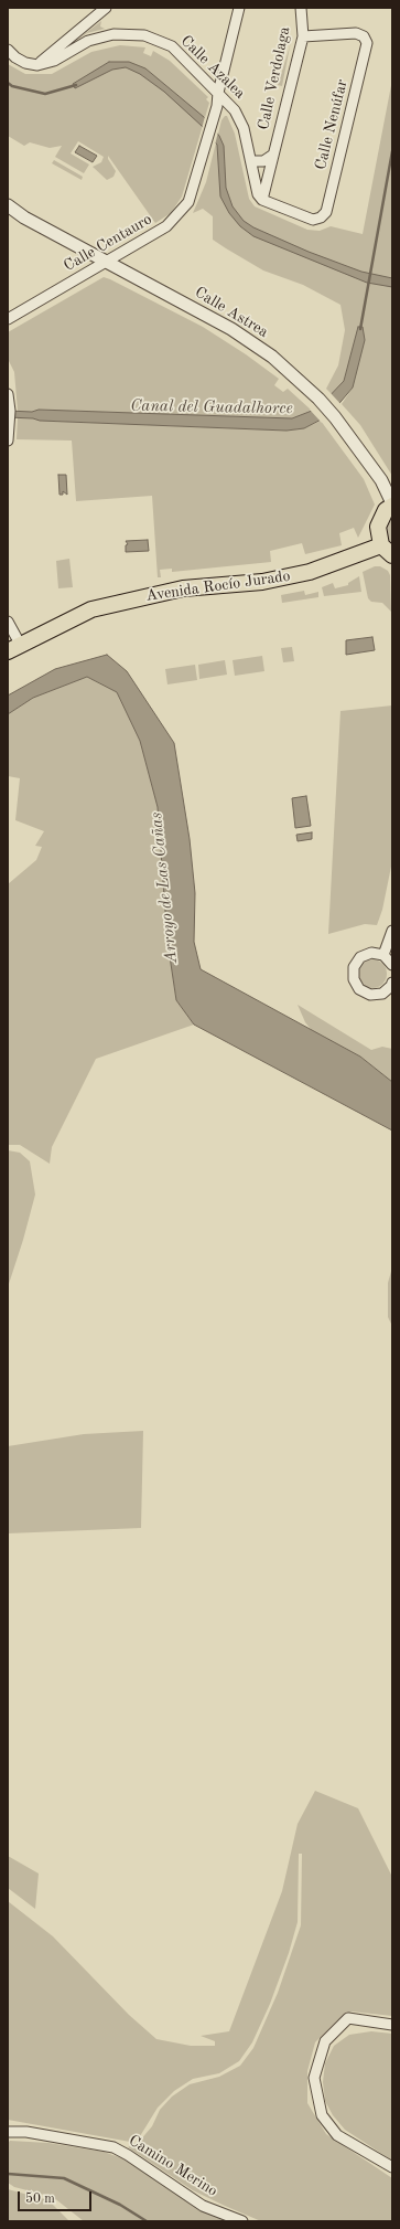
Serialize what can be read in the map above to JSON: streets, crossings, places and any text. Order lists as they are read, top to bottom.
{
  "streets": {
    "main road": ["Avenida Rocío Jurado"],
    "street": [
      "Calle Azalea",
      "Calle Verdolaga",
      "Calle Nenúfar",
      "Calle Centauro",
      "Calle Astrea",
      "Camino Merino"
    ]
  },
  "crossings": [
    ["Calle Azalea", "Calle Verdolaga"],
    ["Calle Azalea", "Calle Nenúfar"],
    ["Calle Azalea", "Calle Centauro"],
    ["Calle Verdolaga", "Calle Nenúfar"],
    ["Calle Centauro", "Calle Astrea"]
  ],
  "water": ["Canal del Guadalhorce", "Arroyo de Las Cañas"],
  "scale_bar": "50 m"
}
